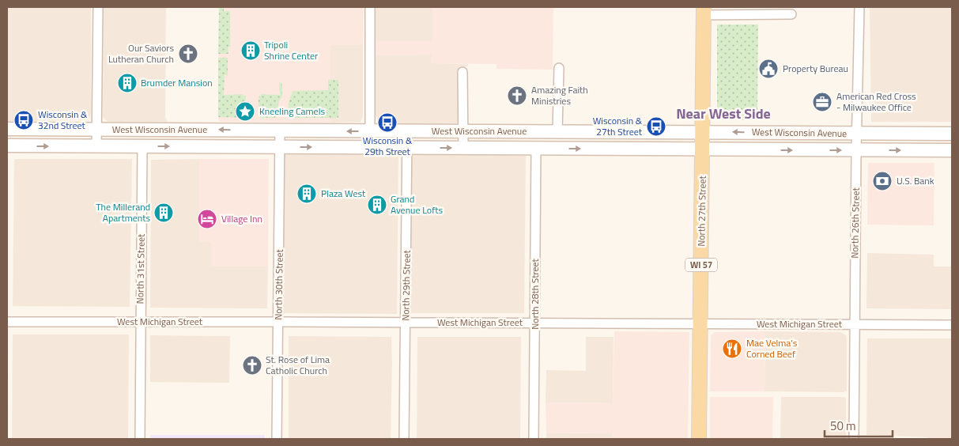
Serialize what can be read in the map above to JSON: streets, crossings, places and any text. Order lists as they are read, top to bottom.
{
  "streets": {
    "main road": ["West Wisconsin Avenue", "North 27th Street", "WI 57"],
    "street": [
      "North 26th Street",
      "North 31st Street",
      "North 30th Street",
      "North 29th Street",
      "North 28th Street",
      "West Michigan Street"
    ]
  },
  "crossings": [
    ["West Wisconsin Avenue", "North 27th Street"],
    ["West Wisconsin Avenue", "North 26th Street"],
    ["West Wisconsin Avenue", "North 31st Street"],
    ["West Wisconsin Avenue", "North 30th Street"],
    ["West Wisconsin Avenue", "North 29th Street"],
    ["West Wisconsin Avenue", "North 28th Street"],
    ["North 27th Street", "West Michigan Street"],
    ["North 26th Street", "West Michigan Street"],
    ["North 31st Street", "West Michigan Street"],
    ["North 30th Street", "West Michigan Street"],
    ["North 29th Street", "West Michigan Street"],
    ["North 28th Street", "West Michigan Street"]
  ],
  "districts": ["Near West Side"],
  "places": {
    "building": [
      "Tripoli Shrine Center",
      "Brumder Mansion",
      "Plaza West",
      "Grand Avenue Lofts",
      "The Millerand Apartments"
    ],
    "church": ["Our Saviors Lutheran Church", "Amazing Faith Ministries", "St. Rose of Lima Catholic Church"],
    "public building": ["Property Bureau"],
    "office": ["American Red Cross - Milwaukee Office"],
    "place": ["Kneeling Camels"],
    "bus stop": ["Wisconsin & 32nd Street", "Wisconsin & 29th Street", "Wisconsin & 27th Street"],
    "bank": ["U.S. Bank"],
    "hotel": ["Village Inn"],
    "restaurant": ["Mae Velma’s Corned Beef"]
  },
  "scale_bar": "50 m"
}
